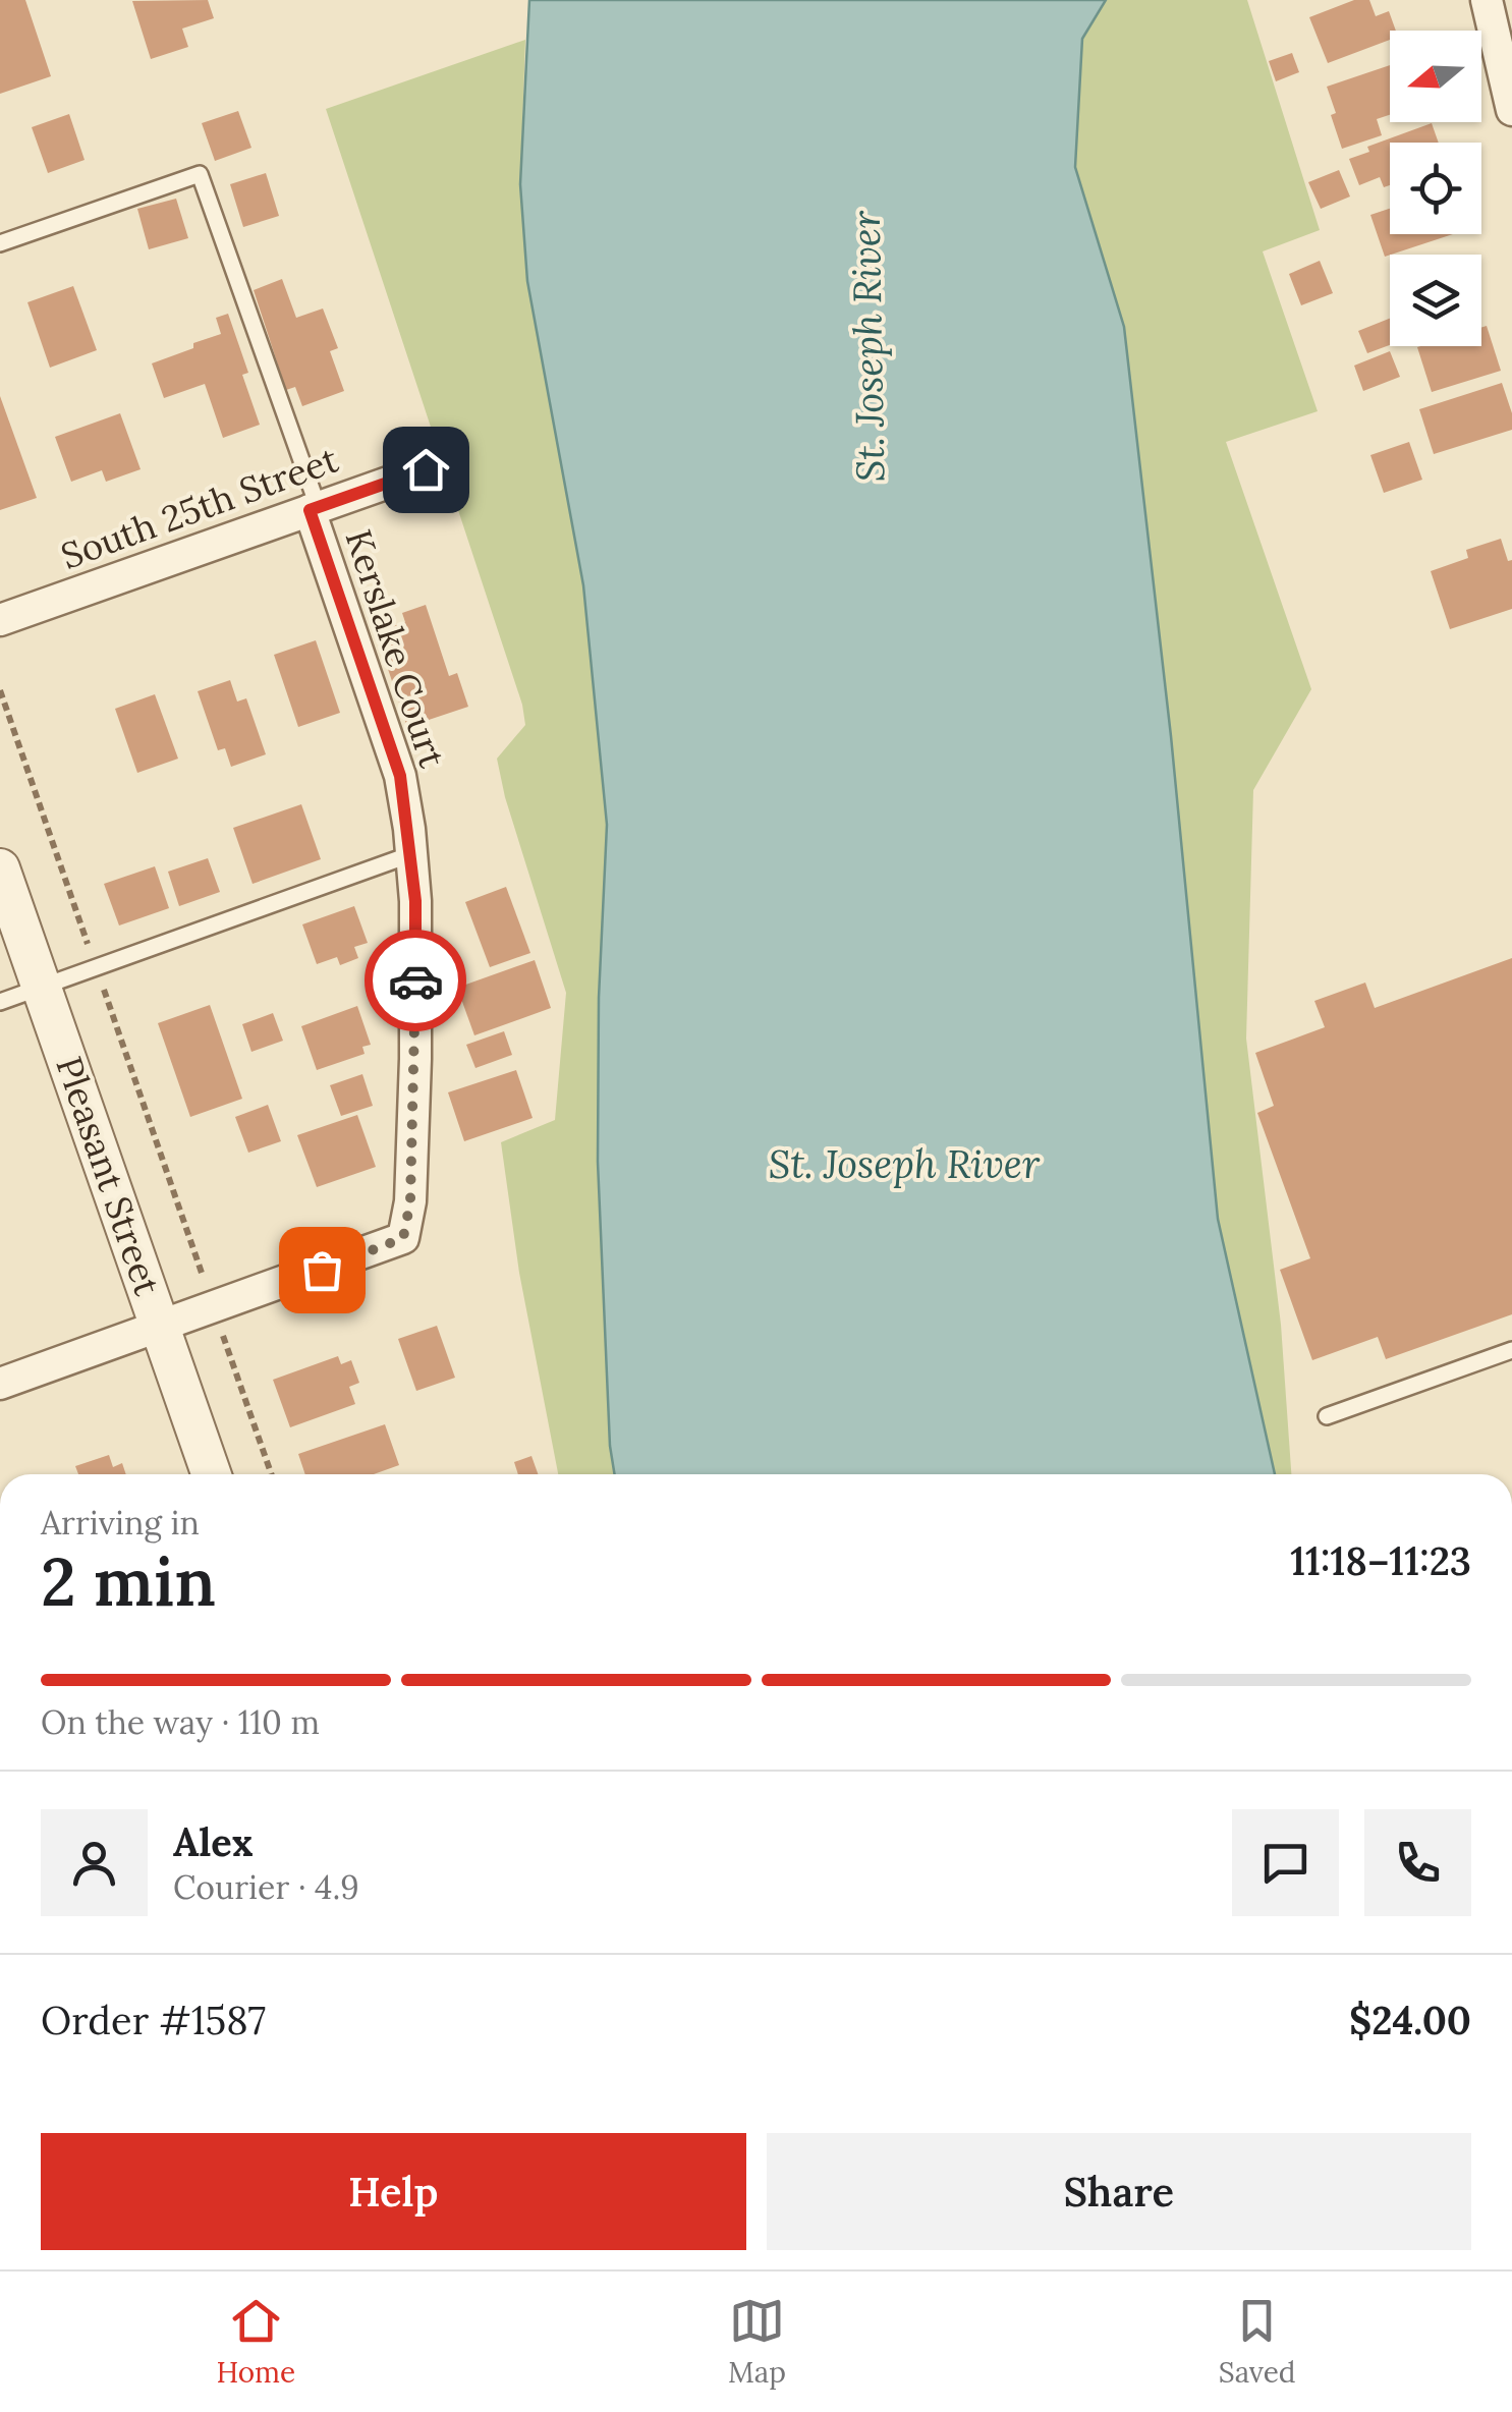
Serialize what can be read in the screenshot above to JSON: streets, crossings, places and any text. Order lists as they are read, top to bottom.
{
  "streets": {
    "street": ["South 25th Street", "Kerslake Court", "Pleasant Street"]
  },
  "crossings": [
    ["South 25th Street", "Kerslake Court"],
    ["Kerslake Court", "Pleasant Street"]
  ],
  "water": ["St. Joseph River"],
  "north": "left",
  "page": {
    "heading": ["2 min", "Arriving in", "11:18–11:23"],
    "panel": [
      "Alex",
      "Courier · 4.9",
      "Order #1587",
      "$24.00"
    ],
    "bar": "On the way · 110 m",
    "buttons": ["Help", "Share"],
    "tabs": ["Home", "Map", "Saved"]
  }
}
